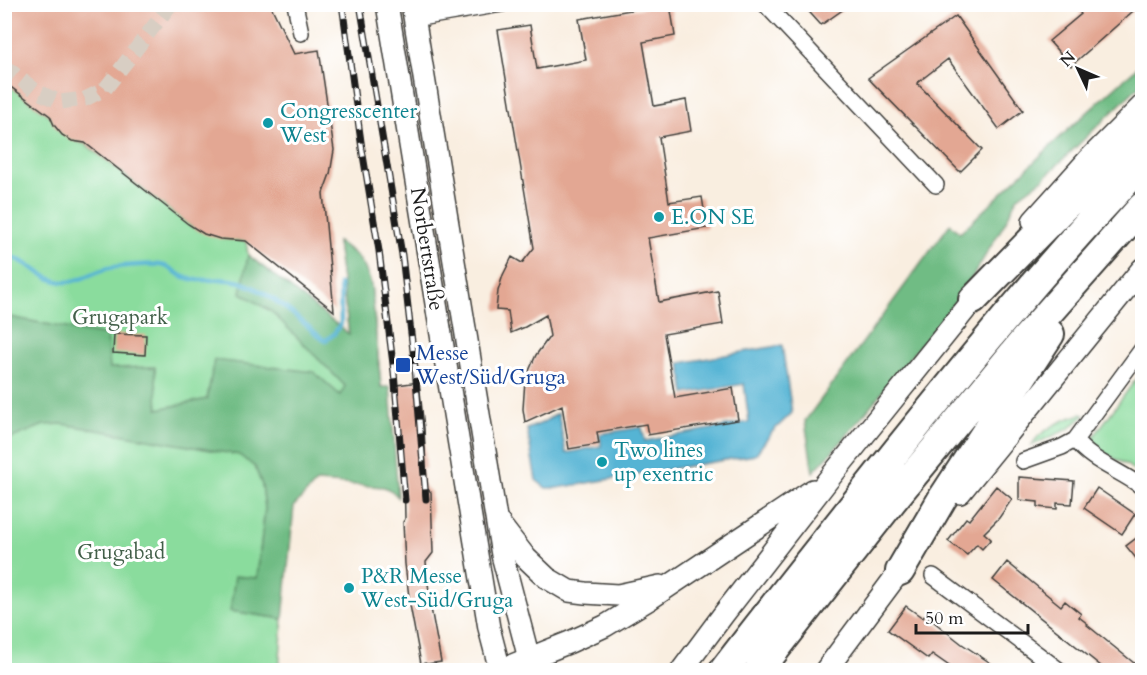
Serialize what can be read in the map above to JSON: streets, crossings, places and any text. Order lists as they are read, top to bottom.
{
  "streets": {
    "main road": ["Norbertstraße"]
  },
  "parks": ["Grugapark", "Grugabad"],
  "places": {
    "other": [
      "Congresscenter West",
      "E.ON SE",
      "Two lines up exentric",
      "P&R Messe West-Süd/Gruga"
    ],
    "transit": ["Messe West/Süd/Gruga"]
  },
  "scale_bar": "50 m",
  "north": "top left"
}
